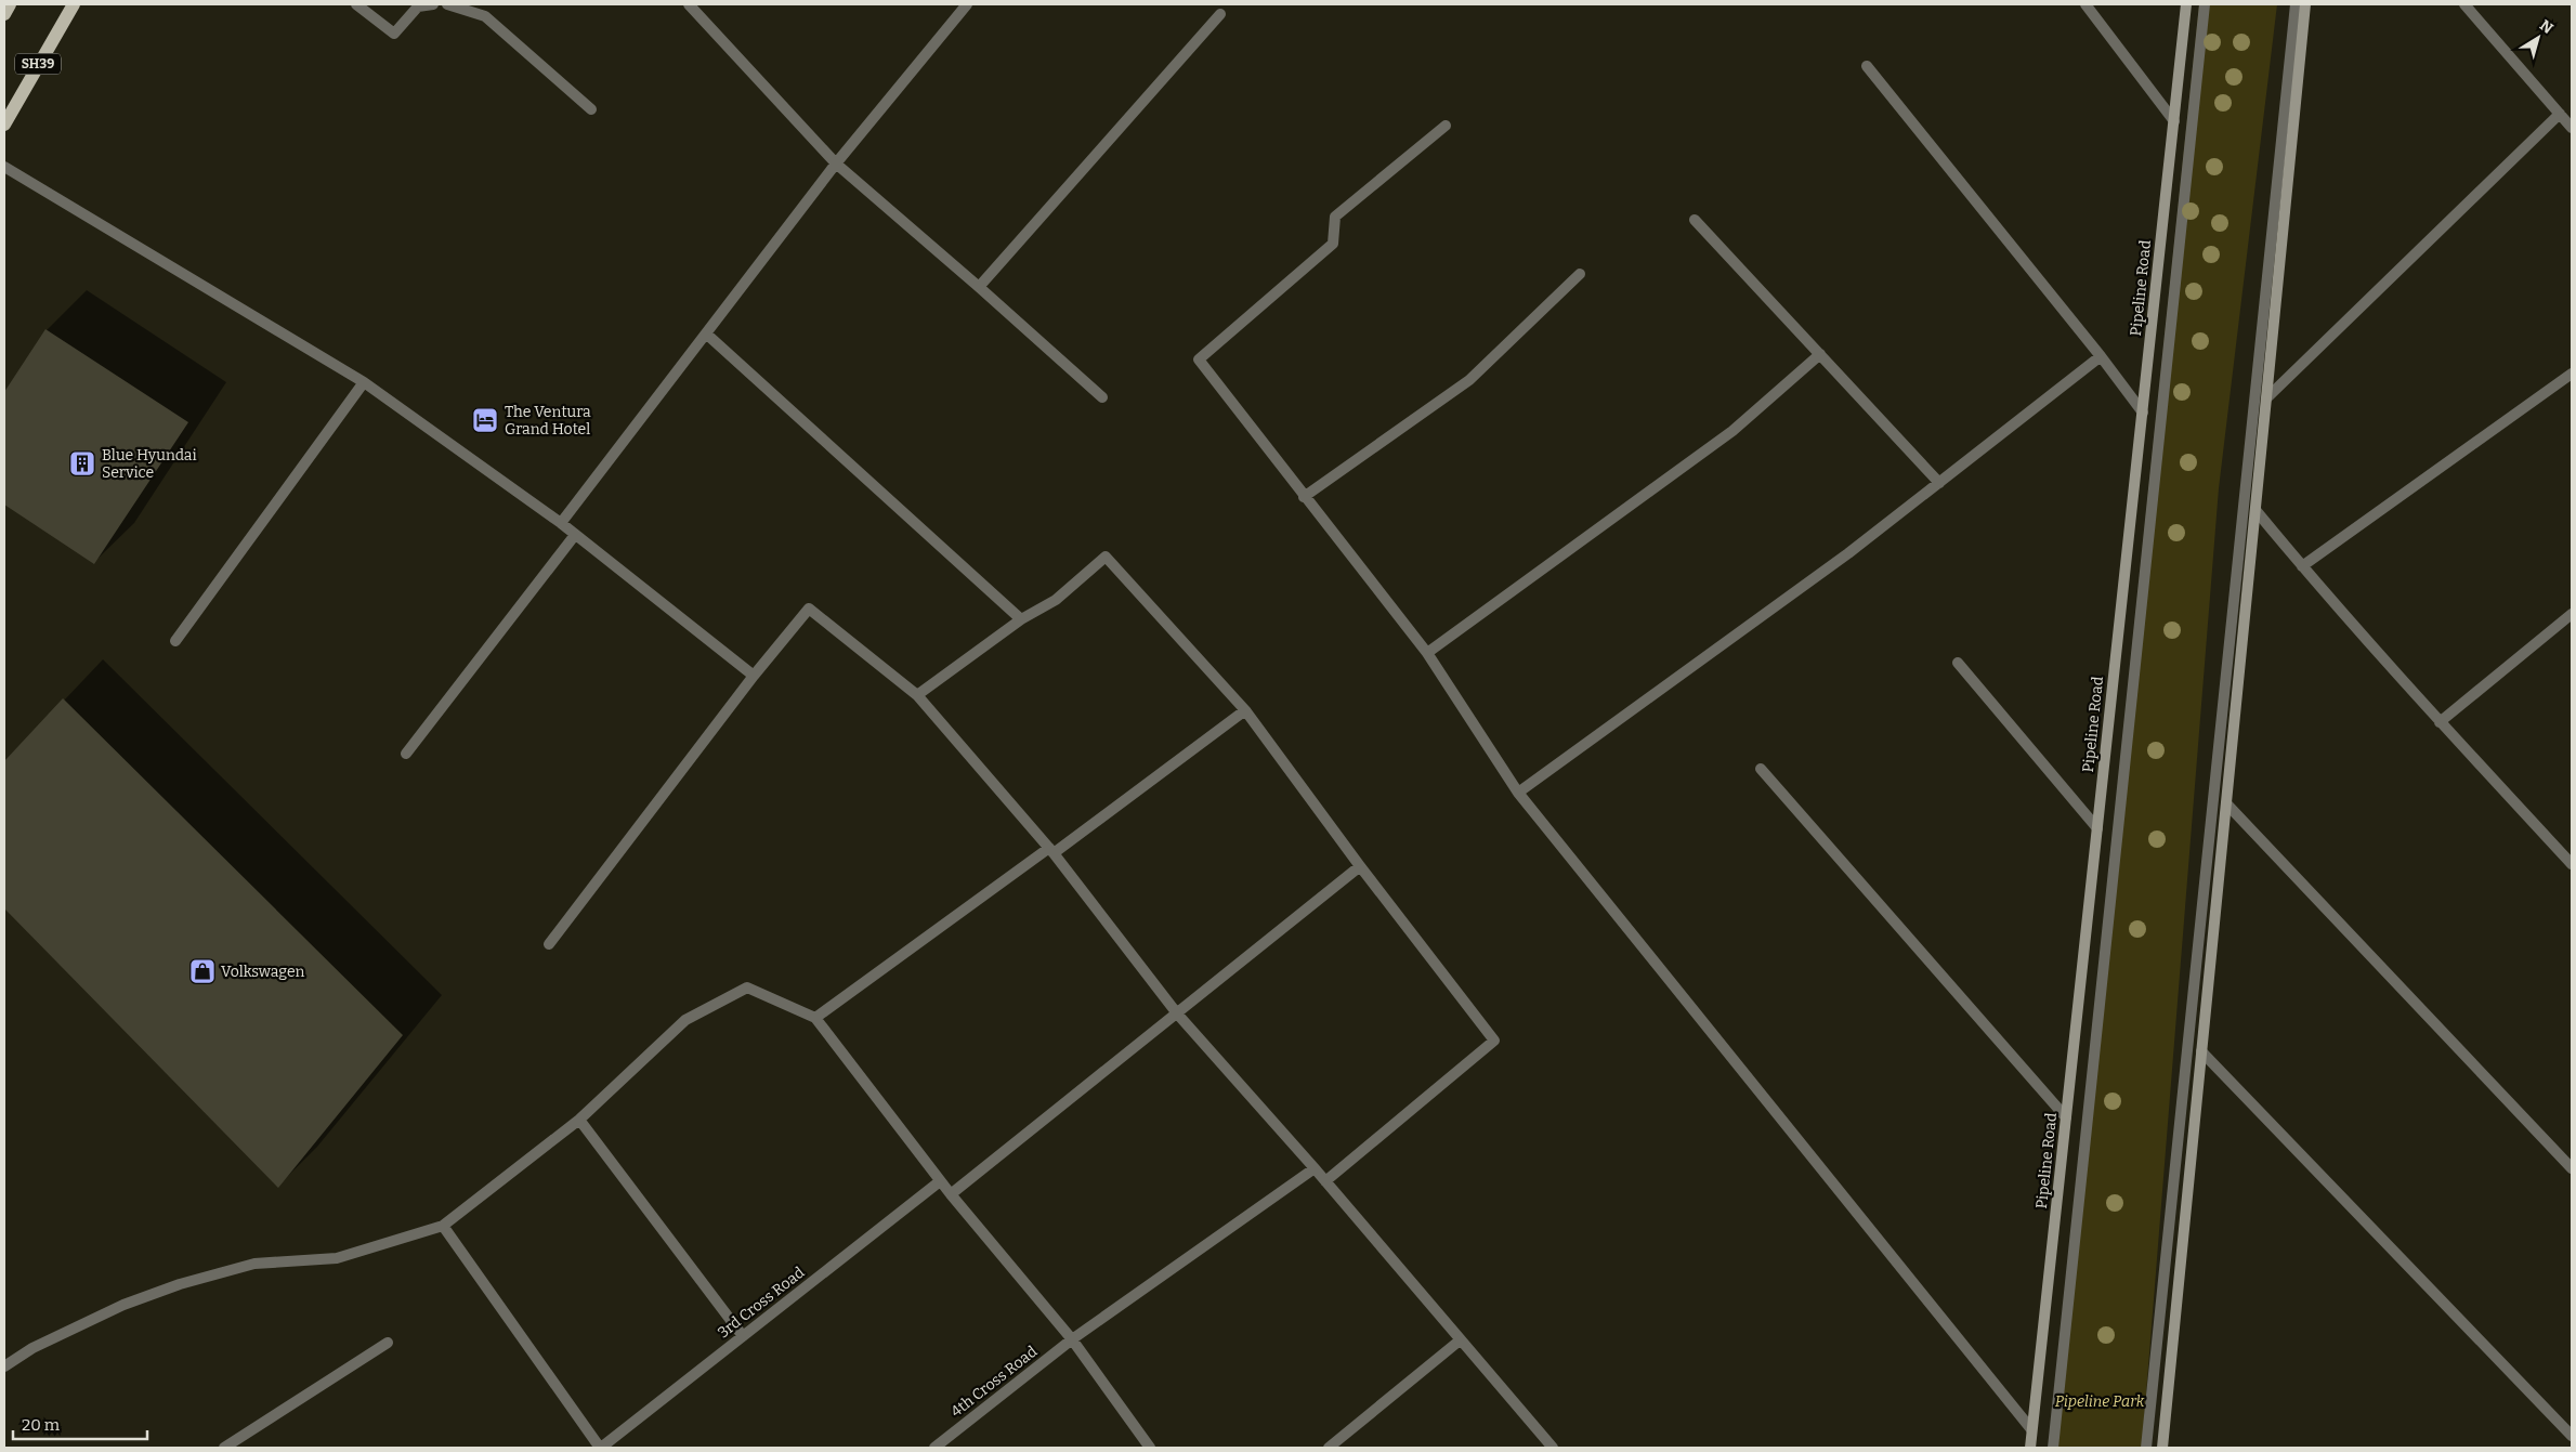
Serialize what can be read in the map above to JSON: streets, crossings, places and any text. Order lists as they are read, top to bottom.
{
  "streets": {
    "main road": ["SH39", "Pipeline Road"],
    "street": ["3rd Cross Road", "4th Cross Road"]
  },
  "parks": ["Pipeline Park"],
  "places": {
    "hotel": ["The Ventura Grand Hotel"],
    "building": ["Blue Hyundai Service"],
    "shop": ["Volkswagen"]
  },
  "scale_bar": "20 m",
  "north": "top right"
}
